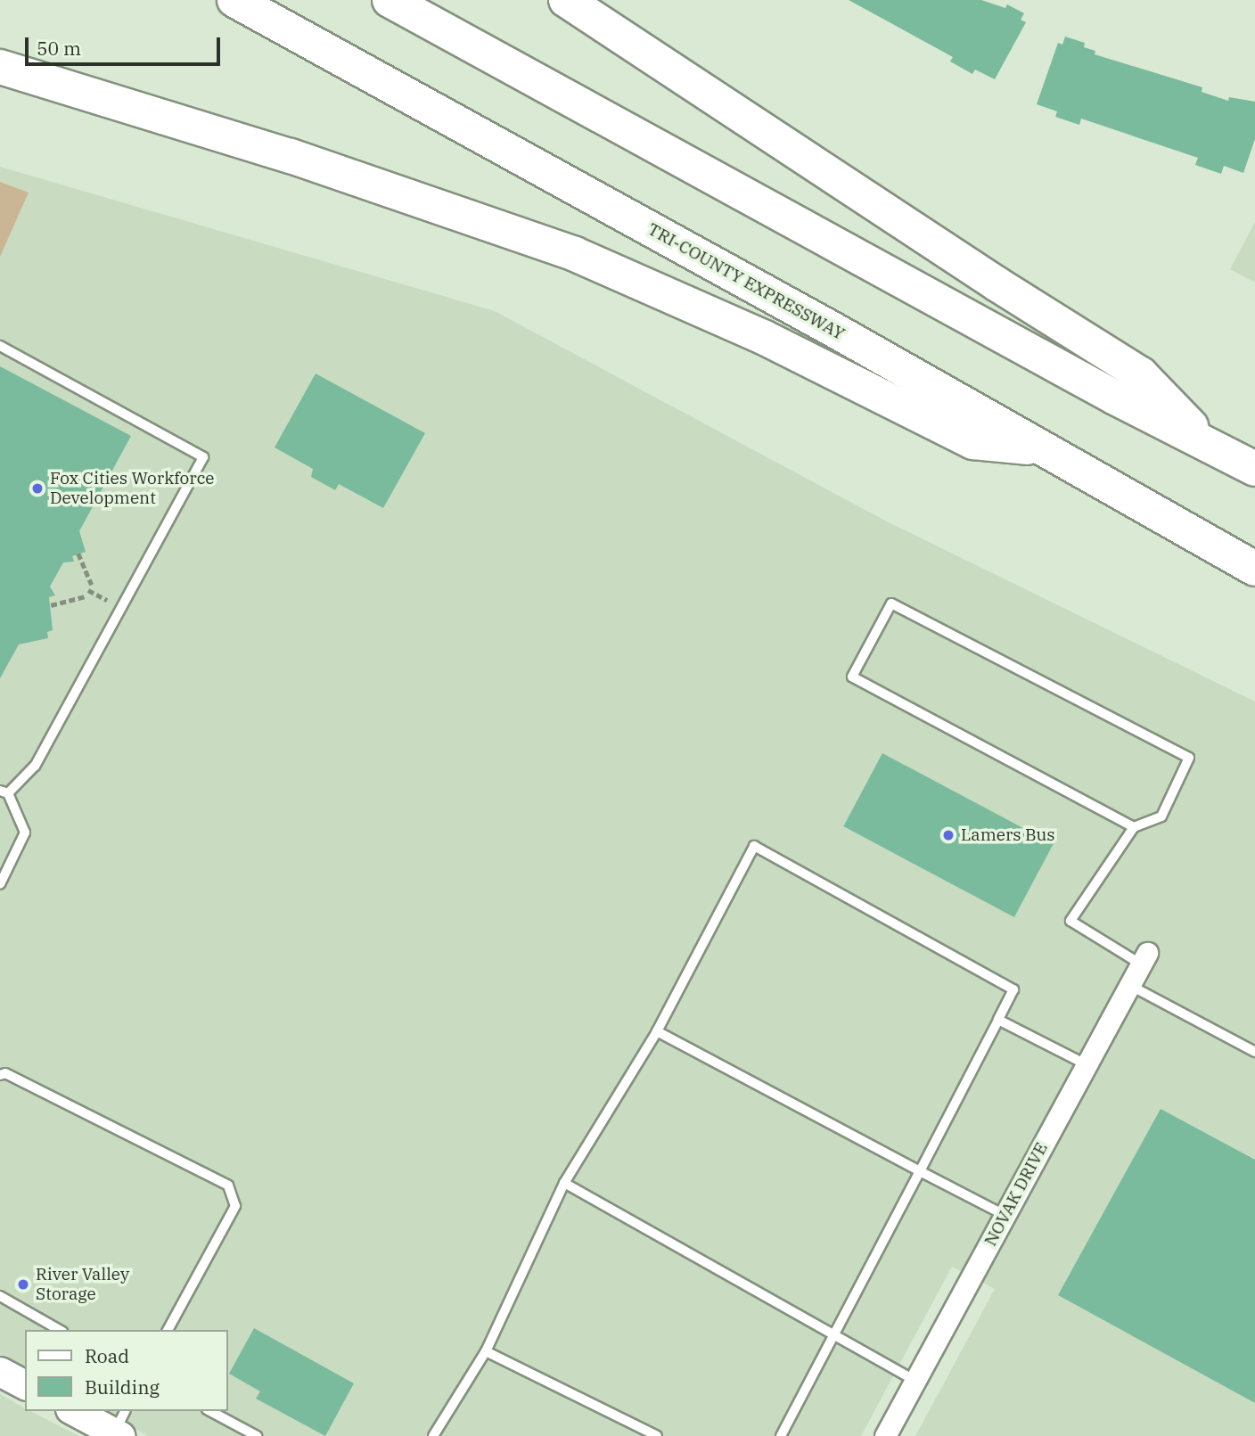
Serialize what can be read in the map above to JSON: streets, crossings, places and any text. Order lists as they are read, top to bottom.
{
  "streets": {
    "highway": ["TRI-COUNTY EXPRESSWAY"],
    "street": ["NOVAK DRIVE"]
  },
  "places": ["Fox Cities Workforce Development", "Lamers Bus", "River Valley Storage"],
  "legend": ["Road", "Building"],
  "scale_bar": "50 m"
}
